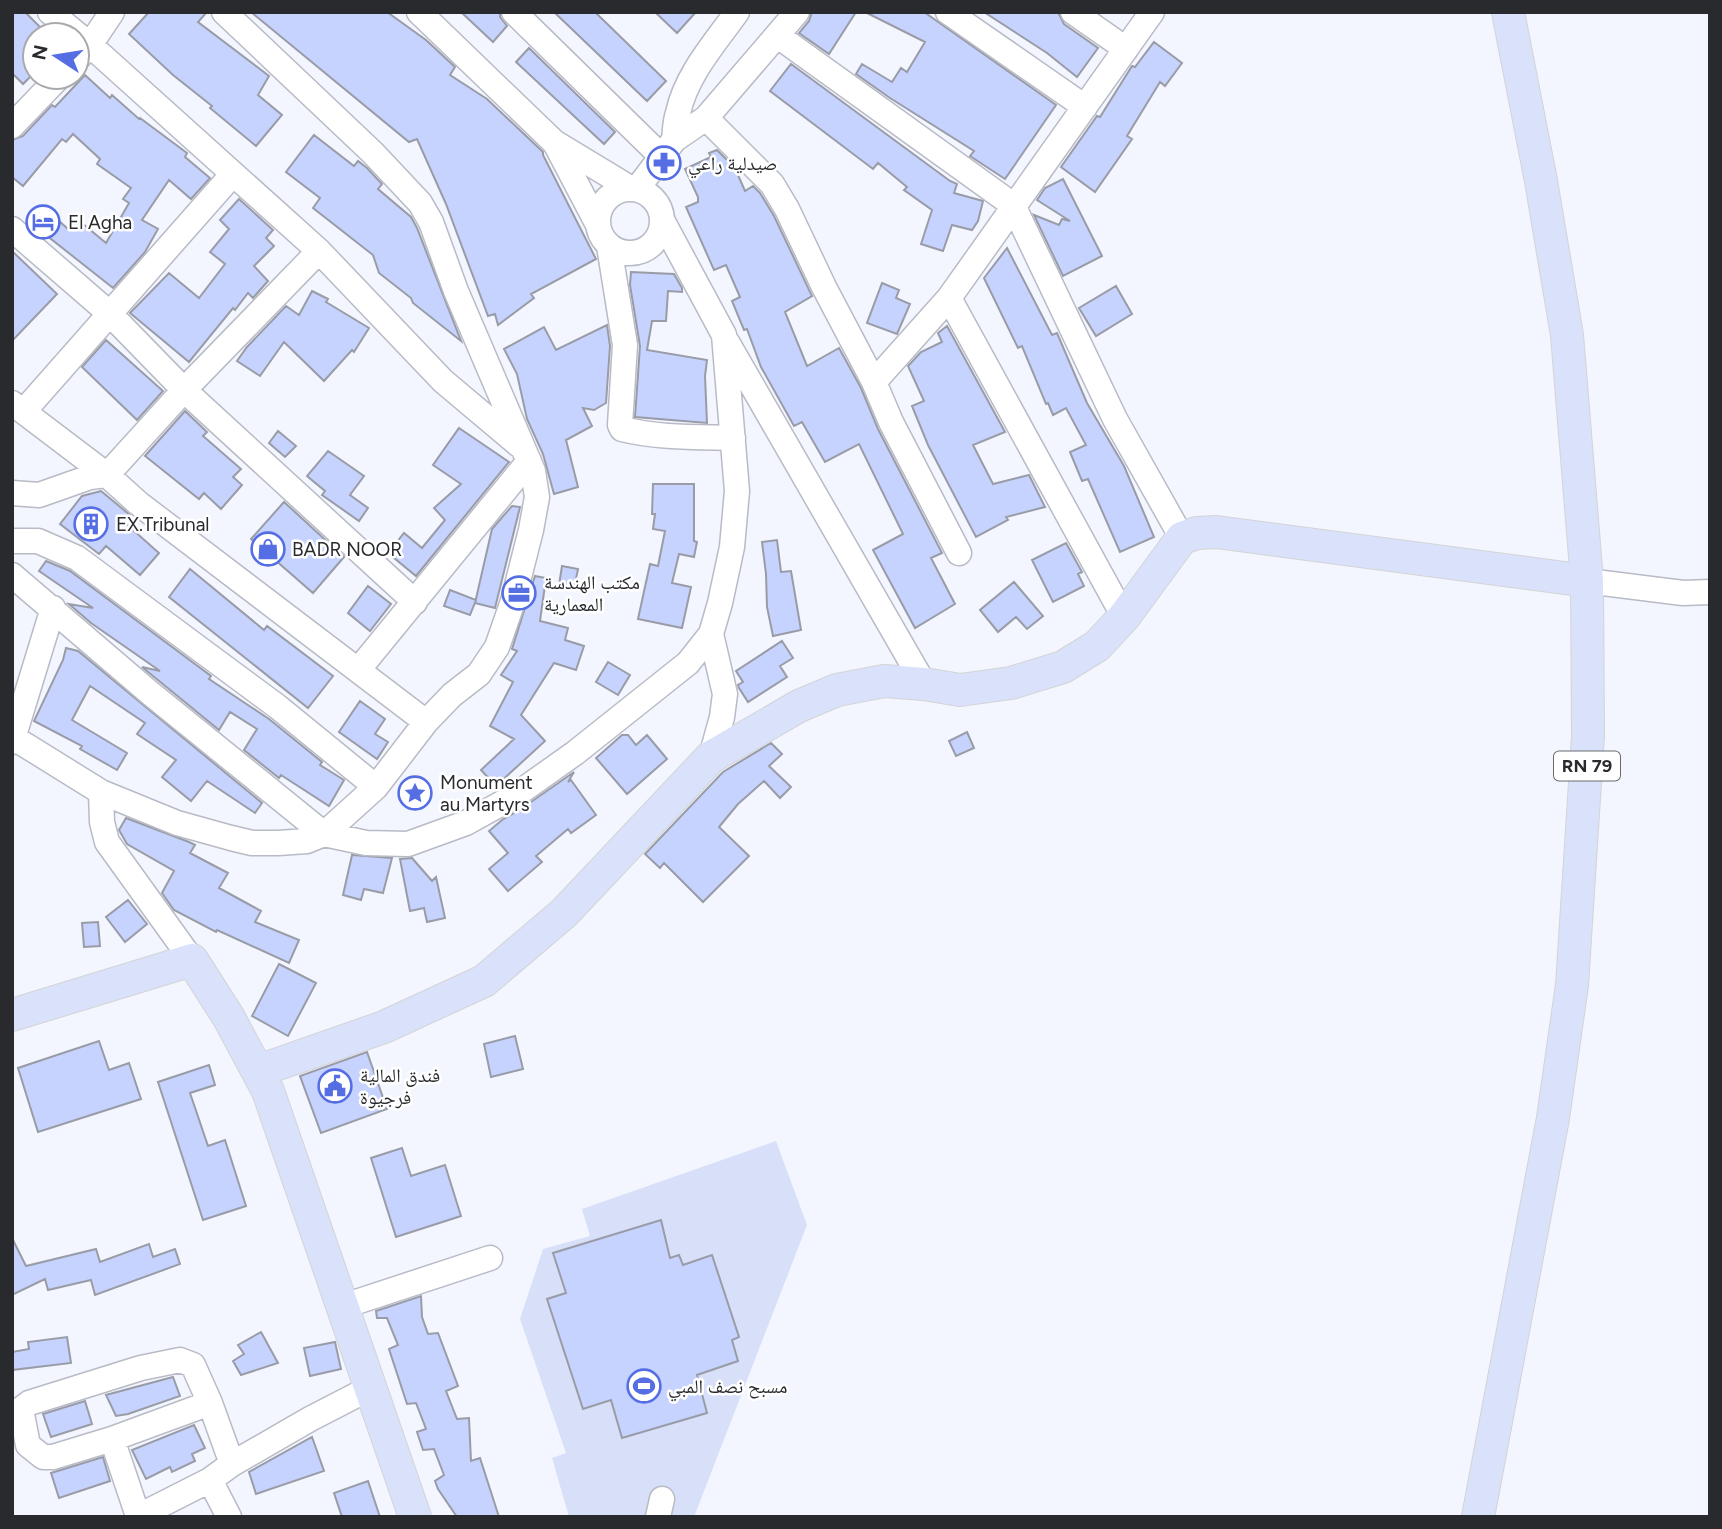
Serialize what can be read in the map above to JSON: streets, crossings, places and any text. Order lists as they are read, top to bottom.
{
  "streets": {
    "main road": ["RN 79"]
  },
  "places": {
    "pharmacy": ["صيدلية راعي"],
    "hotel": ["El Agha"],
    "building": ["EX.Tribunal"],
    "shop": ["BADR NOOR"],
    "office": ["مكتب الهندسة المعمارية"],
    "place": ["Monument au Martyrs"],
    "public building": ["فندق المالية فرجيوة"],
    "sports": ["مسبح نصف المبي"]
  },
  "north": "left"
}
